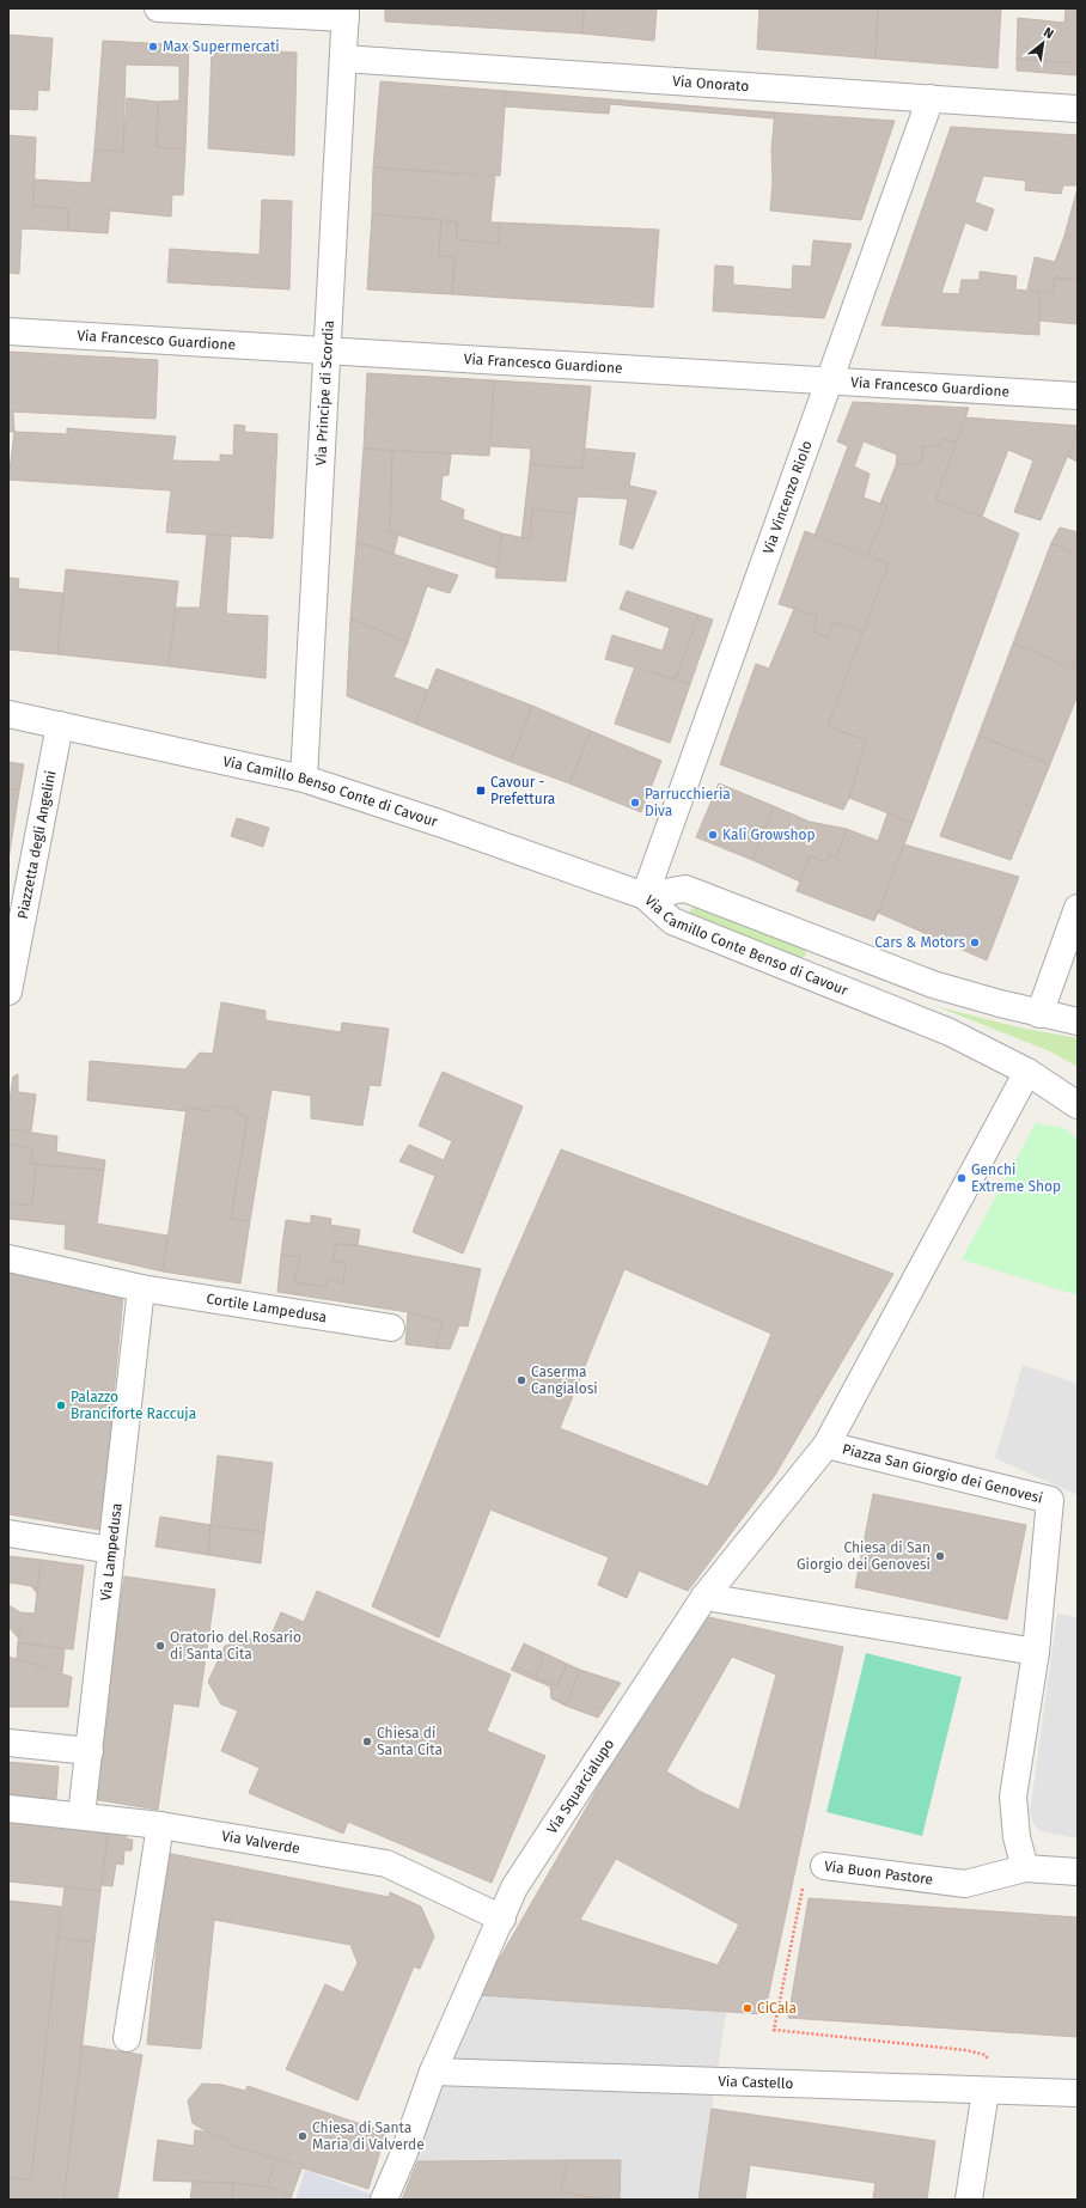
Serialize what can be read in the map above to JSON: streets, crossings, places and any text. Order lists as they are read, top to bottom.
{
  "streets": {
    "street": [
      "Via Onorato",
      "Via Francesco Guardione",
      "Via Principe di Scordia",
      "Via Vincenzo Riolo",
      "Via Camillo Benso Conte di Cavour",
      "Piazzetta degli Angelini",
      "Via Camillo Conte Benso di Cavour",
      "Cortile Lampedusa",
      "Piazza San Giorgio dei Genovesi",
      "Via Lampedusa",
      "Via Squarcialupo",
      "Via Valverde",
      "Via Buon Pastore",
      "Via Castello"
    ]
  },
  "crossings": [
    ["Via Onorato", "Via Principe di Scordia"],
    ["Via Onorato", "Via Vincenzo Riolo"],
    ["Via Francesco Guardione", "Via Principe di Scordia"],
    ["Via Francesco Guardione", "Via Vincenzo Riolo"],
    ["Via Principe di Scordia", "Via Camillo Benso Conte di Cavour"],
    ["Via Vincenzo Riolo", "Via Camillo Benso Conte di Cavour"],
    ["Via Vincenzo Riolo", "Via Camillo Conte Benso di Cavour"],
    ["Via Camillo Benso Conte di Cavour", "Piazzetta degli Angelini"],
    ["Via Camillo Benso Conte di Cavour", "Via Camillo Conte Benso di Cavour"],
    ["Via Camillo Conte Benso di Cavour", "Piazza San Giorgio dei Genovesi"],
    ["Cortile Lampedusa", "Via Lampedusa"],
    ["Piazza San Giorgio dei Genovesi", "Via Squarcialupo"],
    ["Via Lampedusa", "Via Valverde"],
    ["Via Squarcialupo", "Via Valverde"],
    ["Via Squarcialupo", "Via Castello"],
    ["Via Buon Pastore", "Via Castello"]
  ],
  "places": {
    "other": [
      "Max Supermercati",
      "Parrucchieria Diva",
      "Kalì Growshop",
      "Cars & Motors",
      "Genchi Extreme Shop",
      "Caserma Cangialosi",
      "Palazzo Branciforte Raccuja",
      "Chiesa di San Giorgio dei Genovesi",
      "Oratorio del Rosario di Santa Cita",
      "Chiesa di Santa Cita",
      "CiCala",
      "Chiesa di Santa Maria di Valverde"
    ],
    "transit": ["Cavour - Prefettura"]
  },
  "north": "top right"
}
